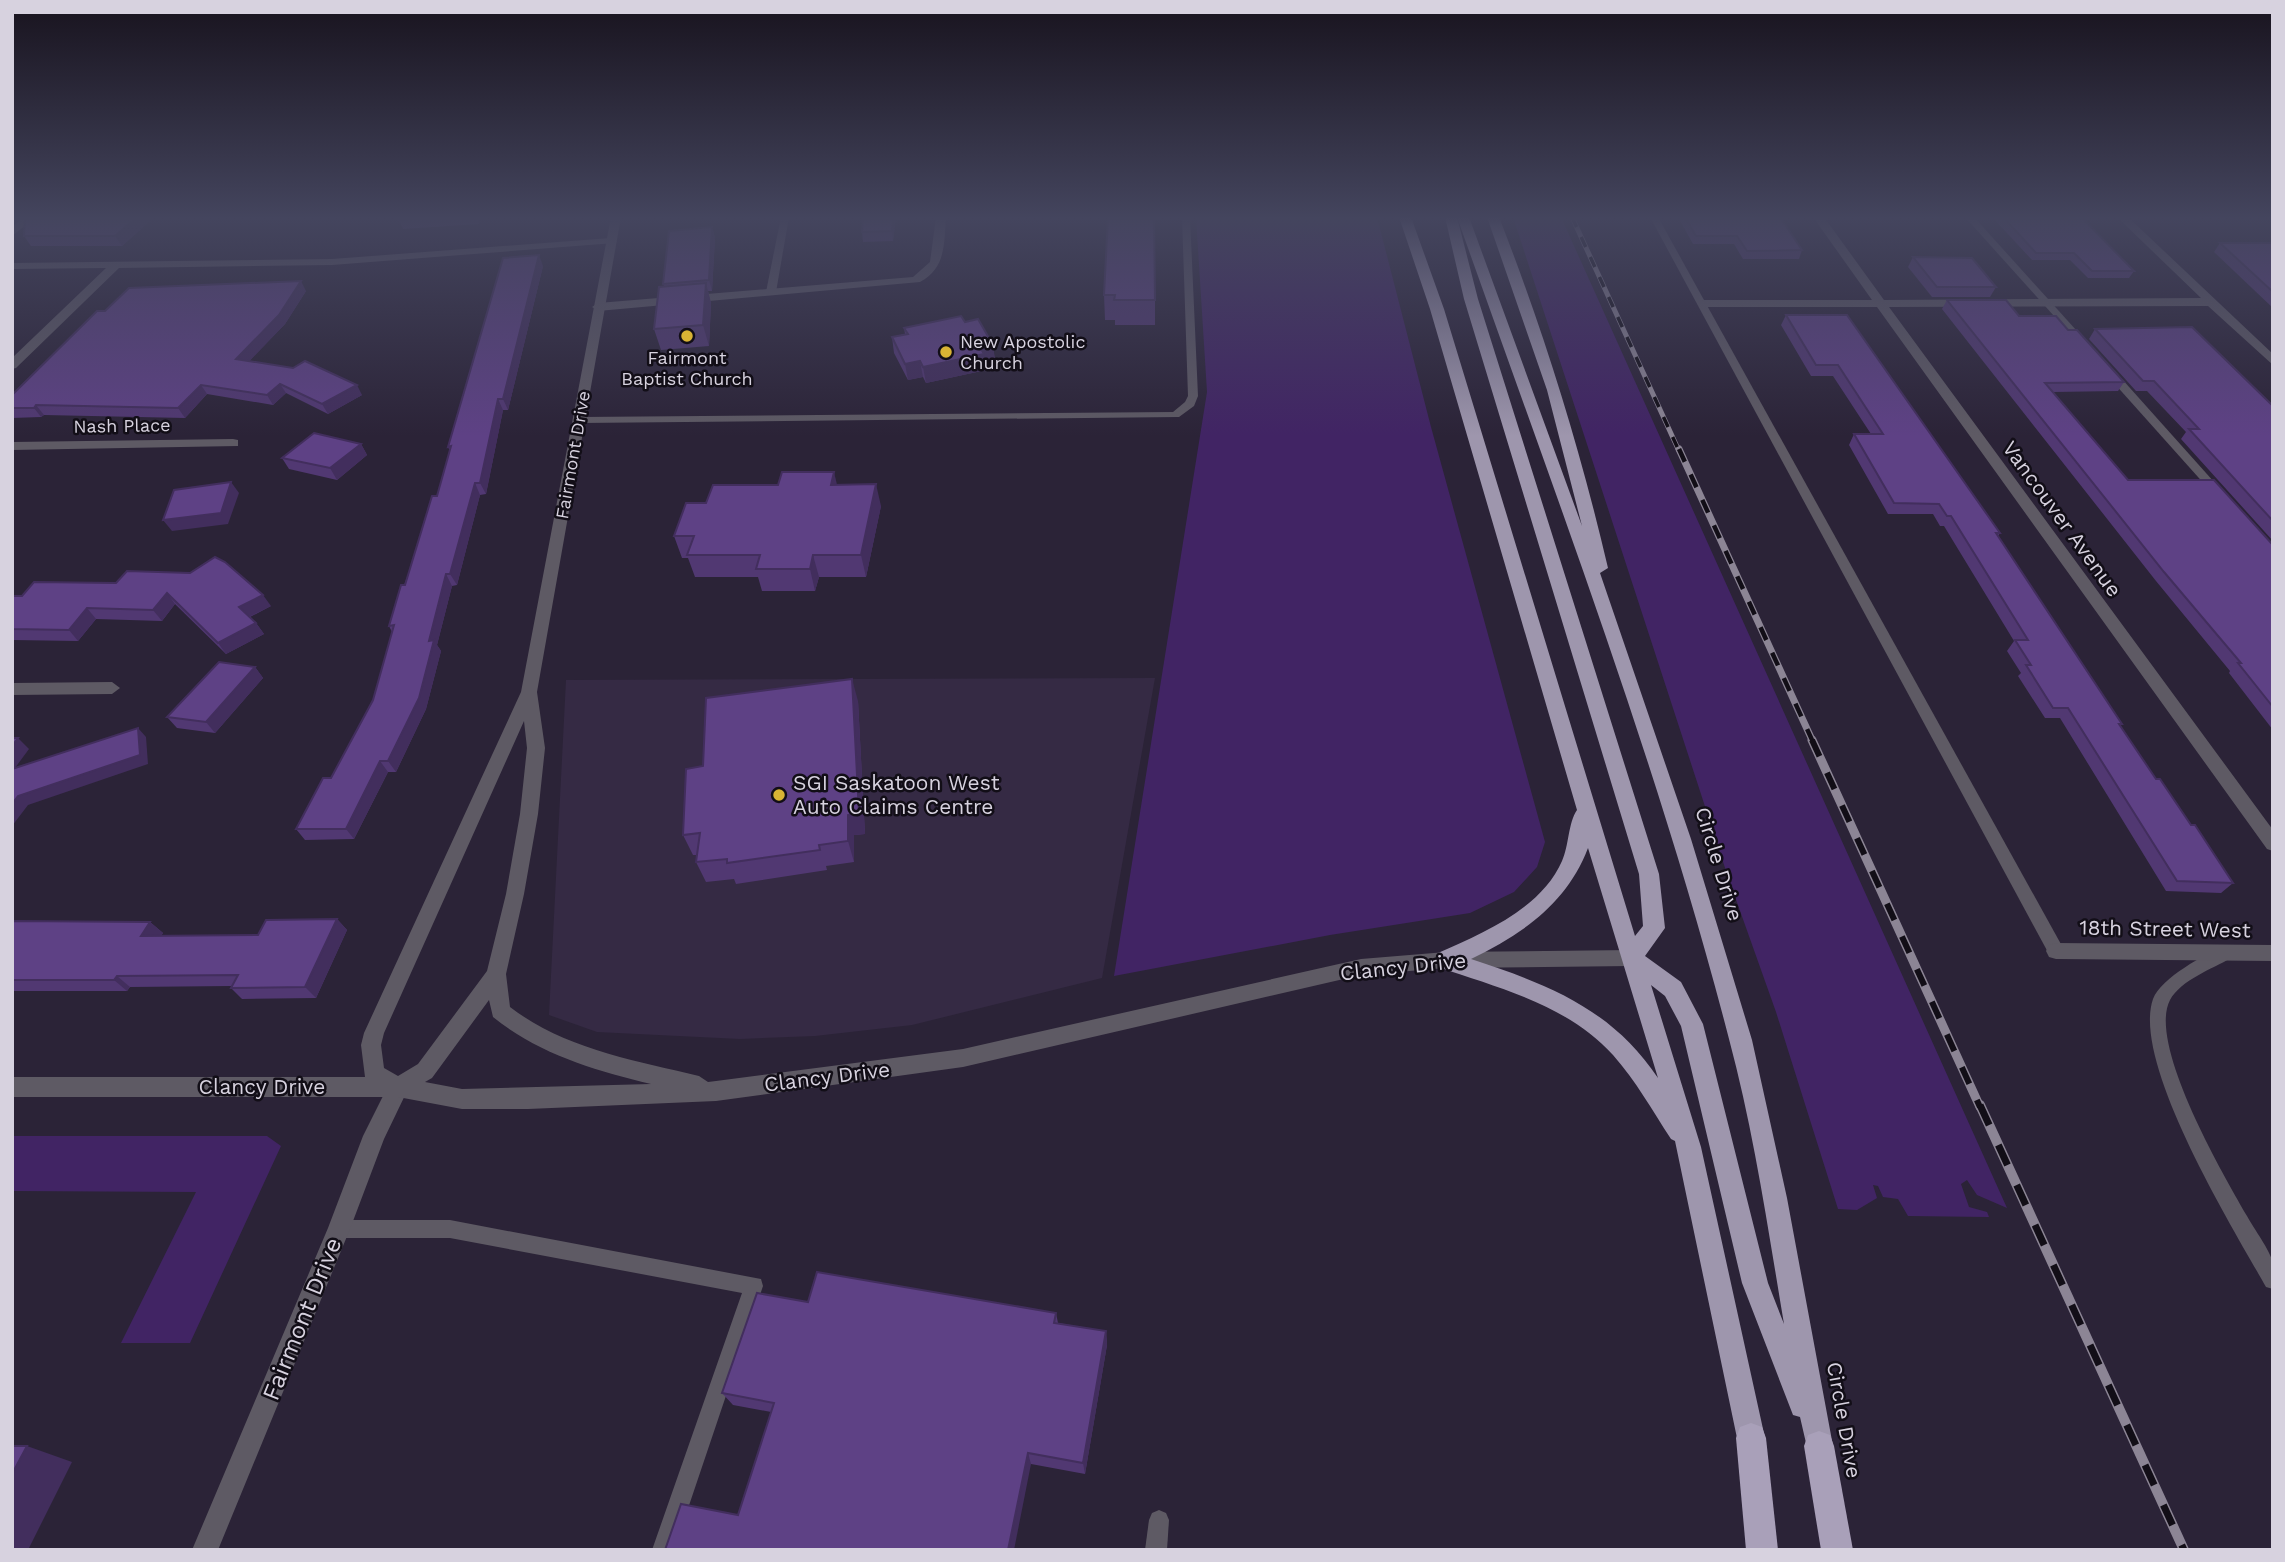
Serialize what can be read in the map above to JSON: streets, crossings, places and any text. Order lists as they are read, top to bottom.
{
  "streets": {
    "highway": ["Circle Drive"],
    "street": [
      "Nash Place",
      "Fairmont Drive",
      "Vancouver Avenue",
      "18th Street West",
      "Clancy Drive"
    ]
  },
  "crossings": [
    ["Fairmont Drive", "Clancy Drive"]
  ],
  "places": ["Fairmont Baptist Church", "New Apostolic Church", "SGI Saskatoon West Auto Claims Centre"]
}
